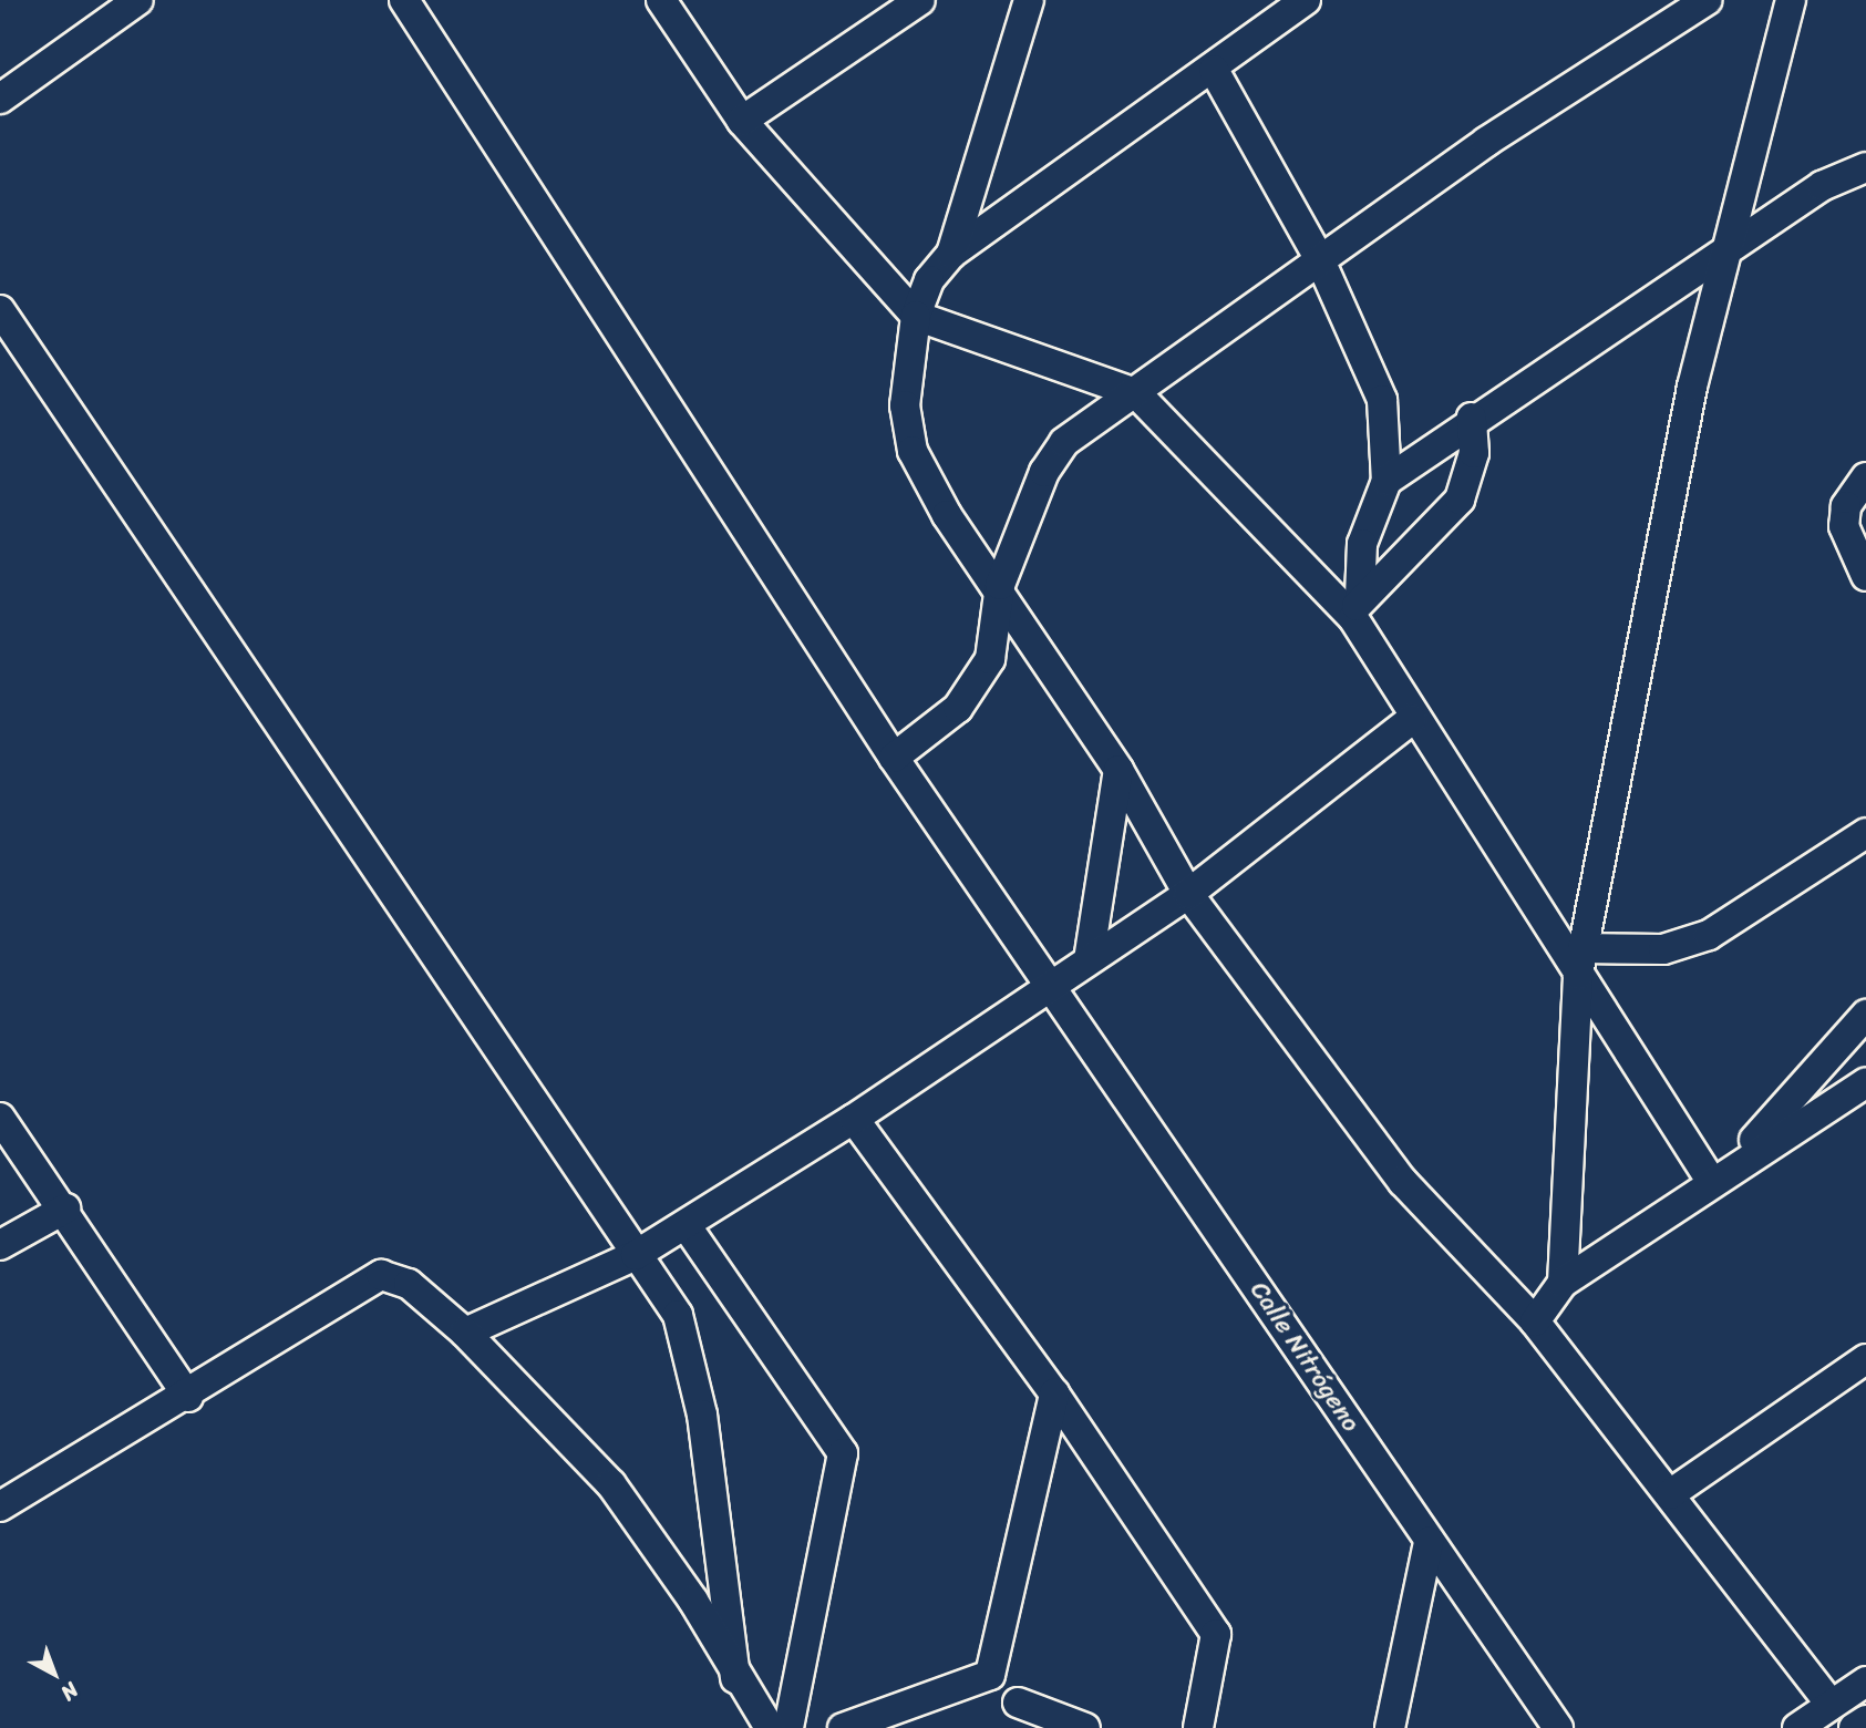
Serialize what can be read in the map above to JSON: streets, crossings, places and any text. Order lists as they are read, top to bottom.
{
  "streets": {
    "street": ["Calle Nitrógeno"]
  },
  "north": "bottom right"
}
